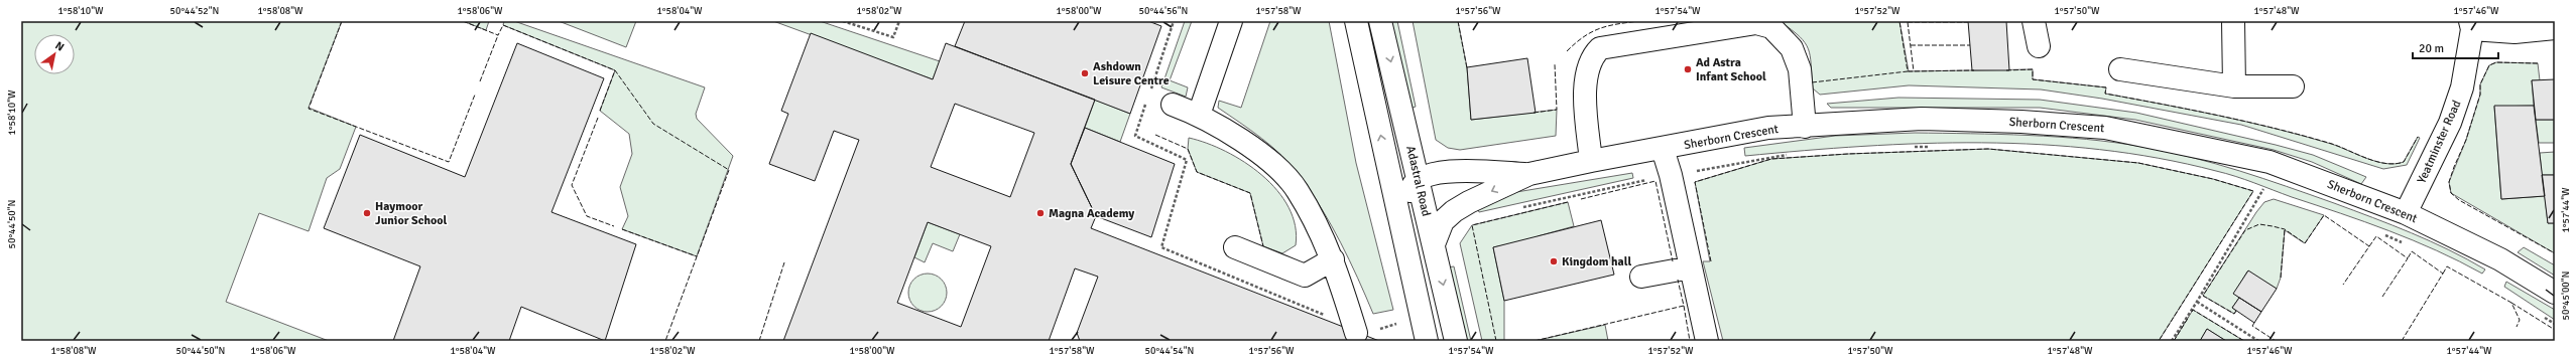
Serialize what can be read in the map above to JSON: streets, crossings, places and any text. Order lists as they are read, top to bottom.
{
  "streets": {
    "street": ["Sherborn Crescent", "Yeatminster Road", "Adastral Road"]
  },
  "crossings": [
    ["Sherborn Crescent", "Yeatminster Road"],
    ["Sherborn Crescent", "Adastral Road"]
  ],
  "places": [
    "Ad Astra Infant School",
    "Ashdown Leisure Centre",
    "Haymoor Junior School",
    "Magna Academy",
    "Kingdom hall"
  ],
  "scale_bar": "20 m",
  "north": "top right",
  "coordinates": [
    "1°58'10\"W",
    "50°44'52\"N",
    "1°58'08\"W",
    "1°58'06\"W",
    "1°58'04\"W",
    "1°58'02\"W",
    "1°58'00\"W",
    "50°44'56\"N",
    "1°57'58\"W",
    "1°57'56\"W",
    "1°57'54\"W",
    "1°57'52\"W",
    "1°57'50\"W",
    "1°57'48\"W",
    "1°57'46\"W",
    "1°57'44\"W",
    "50°44'50\"N",
    "50°45'00\"N",
    "50°44'54\"N"
  ]
}
